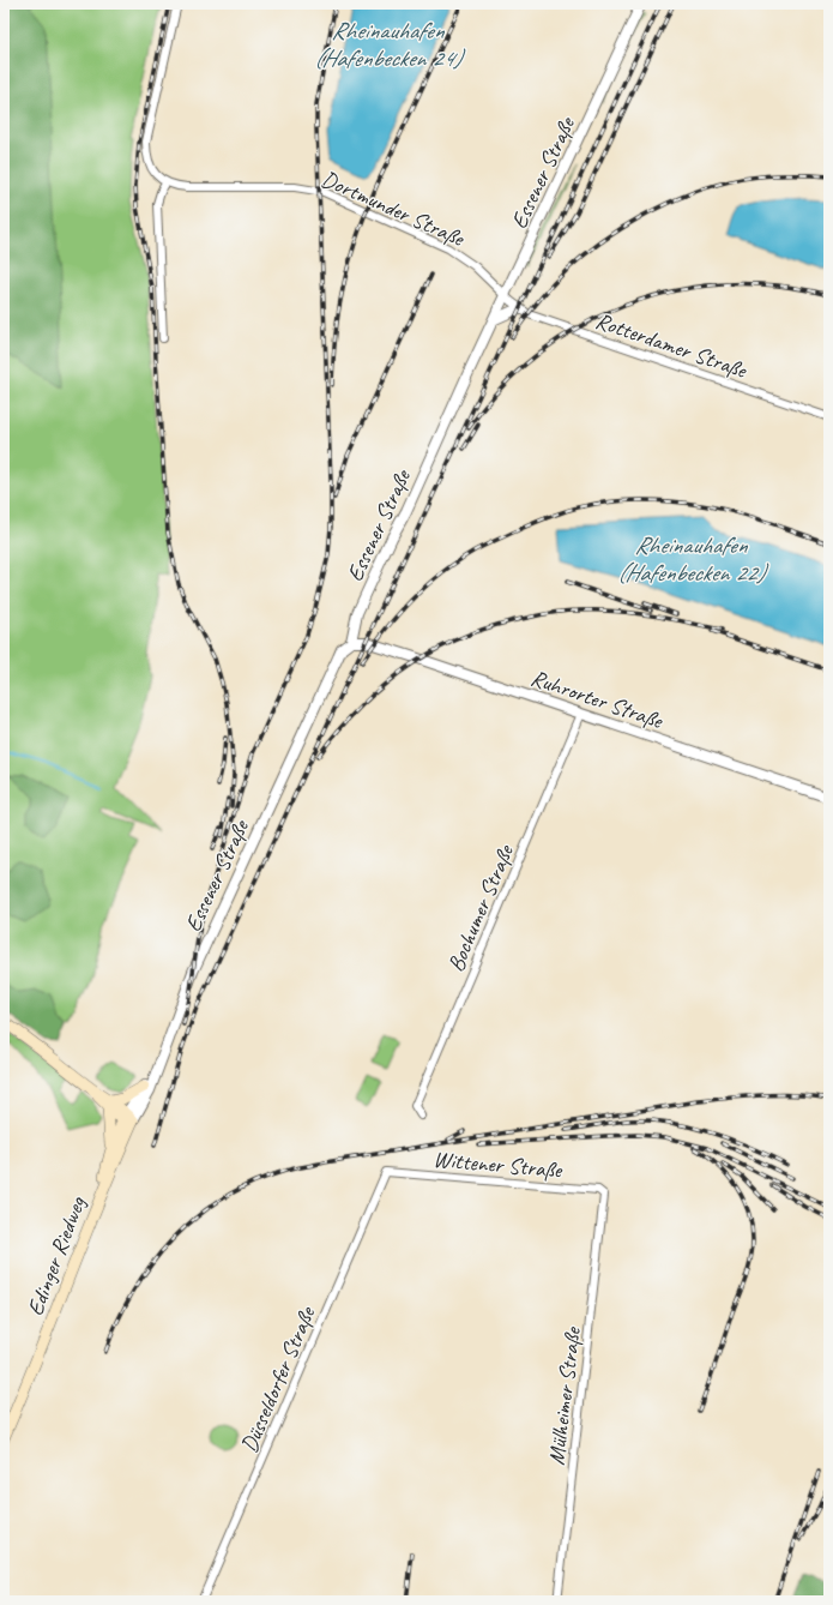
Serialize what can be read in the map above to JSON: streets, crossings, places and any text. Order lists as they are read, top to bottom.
{
  "streets": {
    "main road": ["Edinger Riedweg"],
    "street": [
      "Essener Straße",
      "Dortmunder Straße",
      "Rotterdamer Straße",
      "Ruhrorter Straße",
      "Bochumer Straße",
      "Wittener Straße",
      "Düsseldorfer Straße",
      "Mülheimer Straße"
    ]
  },
  "crossings": [
    ["Essener Straße", "Dortmunder Straße"],
    ["Essener Straße", "Rotterdamer Straße"],
    ["Essener Straße", "Ruhrorter Straße"],
    ["Essener Straße", "Edinger Riedweg"],
    ["Dortmunder Straße", "Rotterdamer Straße"],
    ["Ruhrorter Straße", "Bochumer Straße"],
    ["Wittener Straße", "Düsseldorfer Straße"],
    ["Wittener Straße", "Mülheimer Straße"]
  ],
  "water": ["Rheinauhafen (Hafenbecken 24)", "Rheinauhafen (Hafenbecken 22)"]
}
